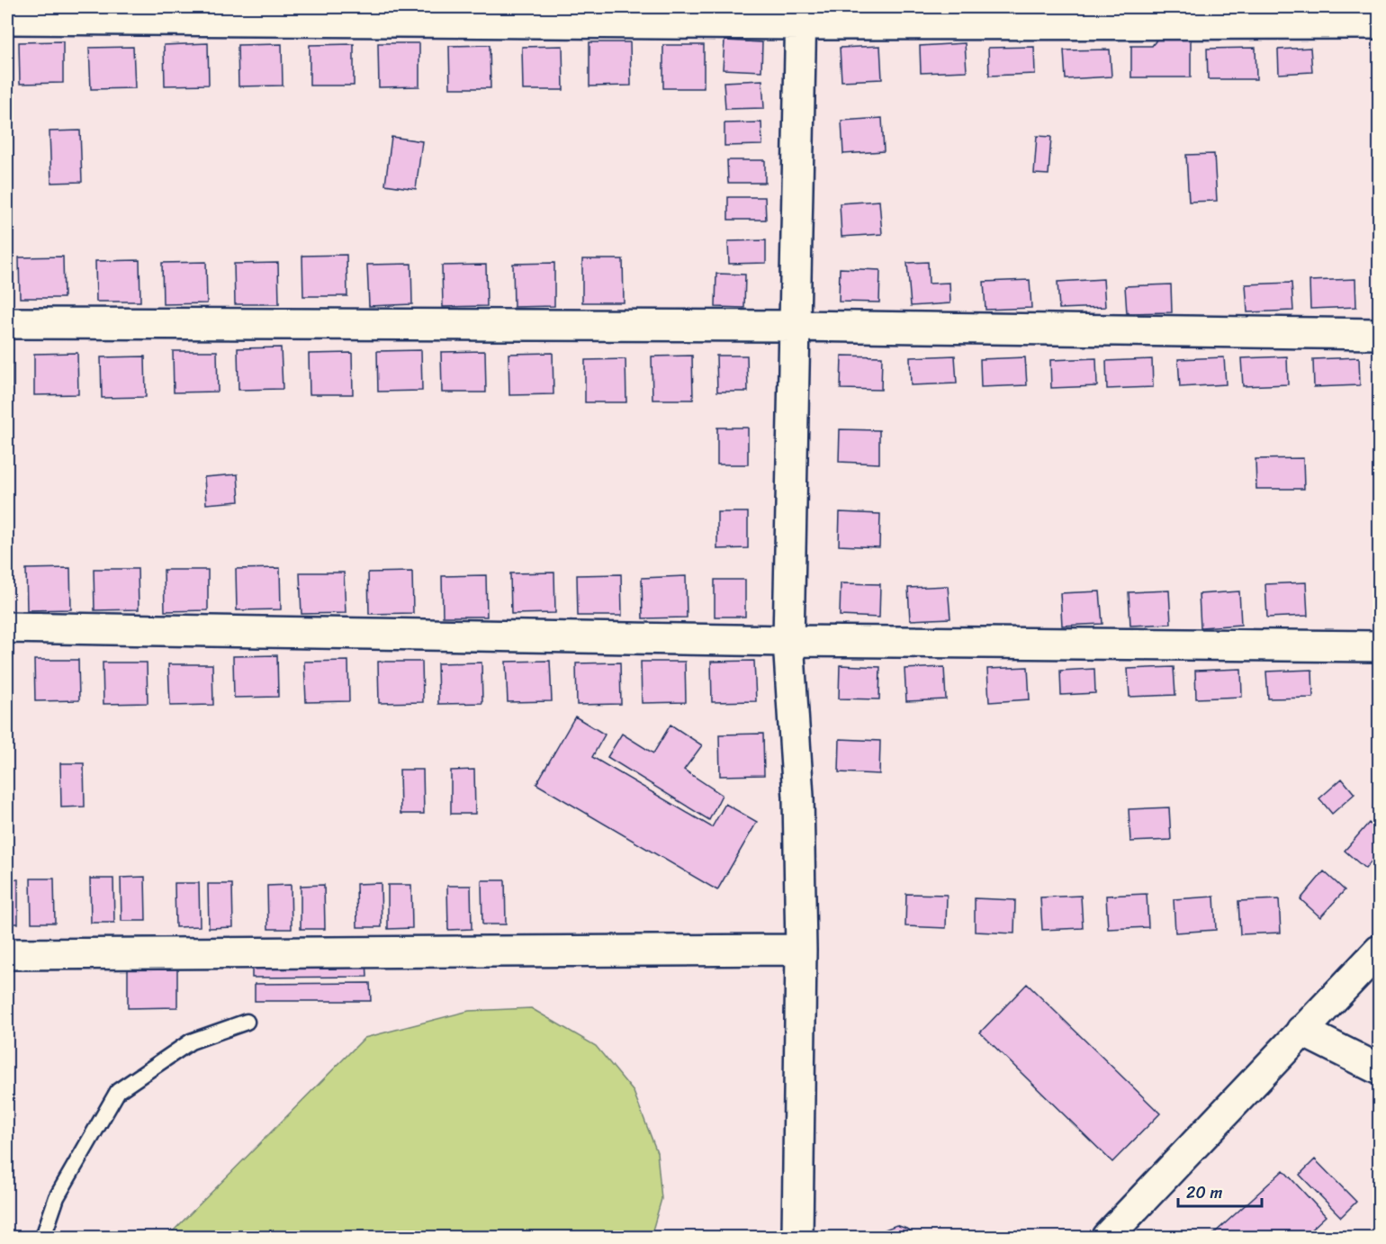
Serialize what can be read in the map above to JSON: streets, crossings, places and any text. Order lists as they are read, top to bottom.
{
  "scale_bar": "20 m"
}
